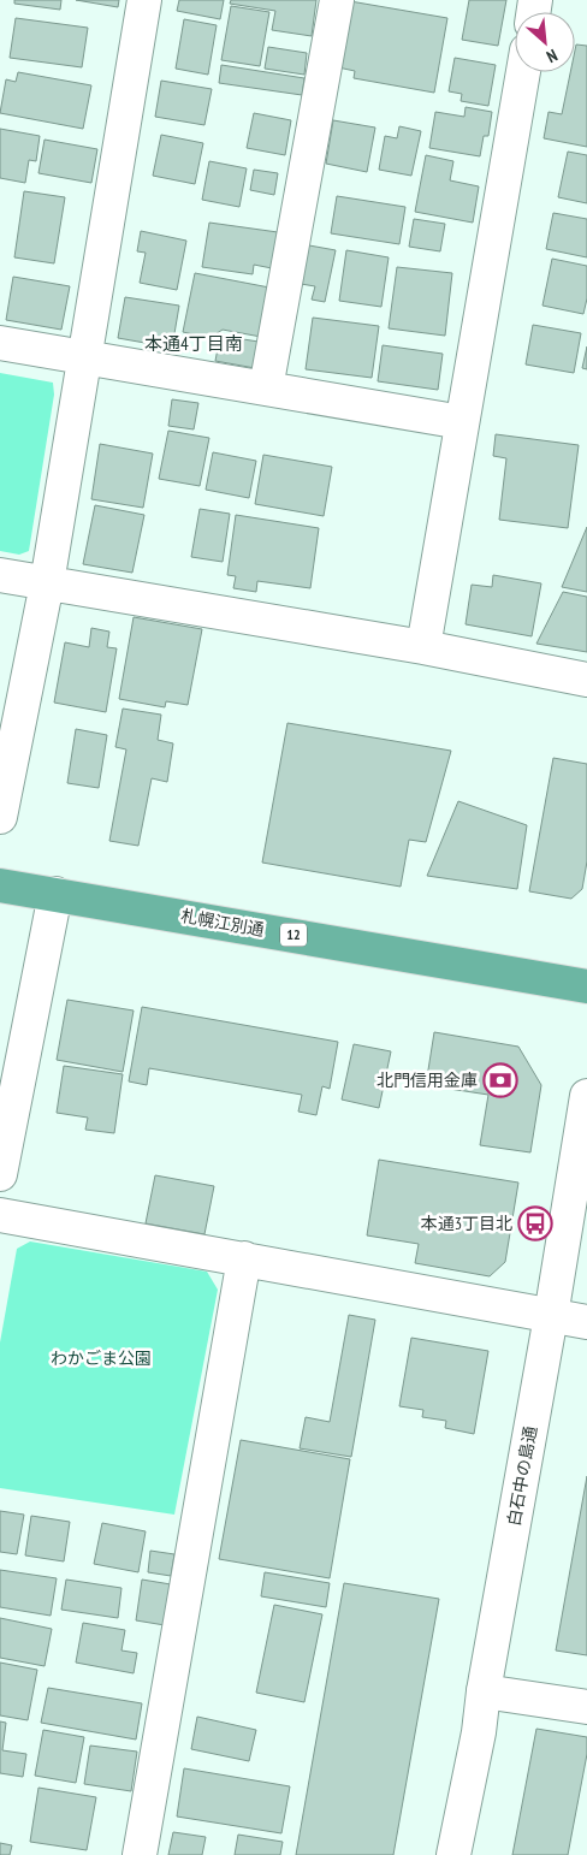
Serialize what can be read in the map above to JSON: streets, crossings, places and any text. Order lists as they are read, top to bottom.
{
  "streets": {
    "highway": ["札幌江別通", "12"],
    "street": ["白石中の島通"]
  },
  "districts": ["本通4丁目南"],
  "parks": ["わかごま公園"],
  "places": {
    "bank": ["北門信用金庫"],
    "bus stop": ["本通3丁目北"]
  },
  "north": "bottom right"
}
